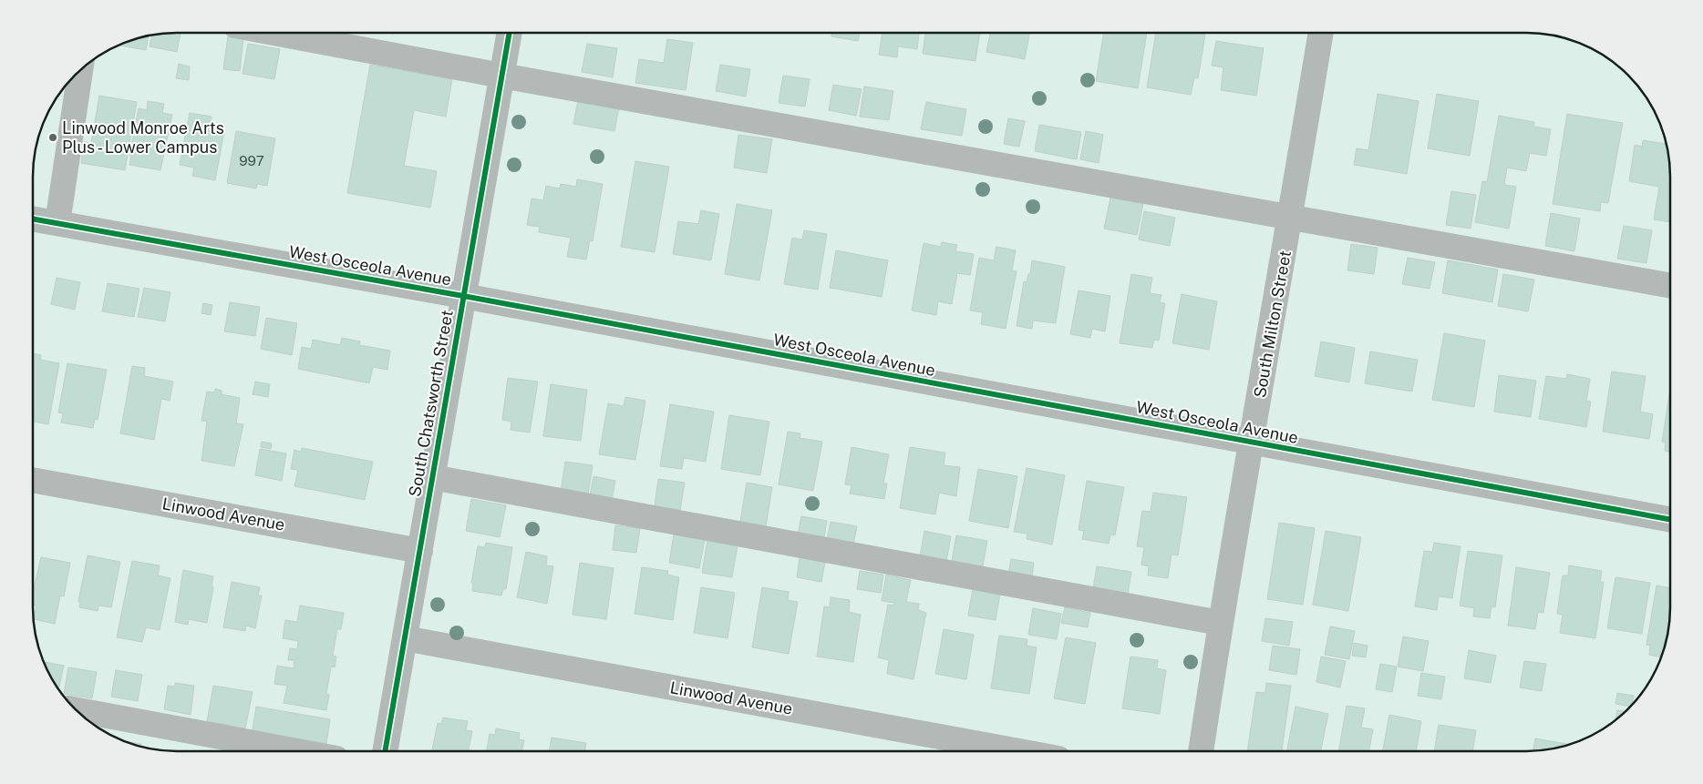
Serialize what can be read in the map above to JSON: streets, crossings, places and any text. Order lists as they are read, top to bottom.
{
  "streets": {
    "street": [
      "West Osceola Avenue",
      "South Milton Street",
      "South Chatsworth Street",
      "Linwood Avenue"
    ]
  },
  "crossings": [
    ["West Osceola Avenue", "South Milton Street"],
    ["West Osceola Avenue", "South Chatsworth Street"],
    ["South Chatsworth Street", "Linwood Avenue"]
  ],
  "places": ["Linwood Monroe Arts Plus - Lower Campus"],
  "house_numbers": ["997"]
}
